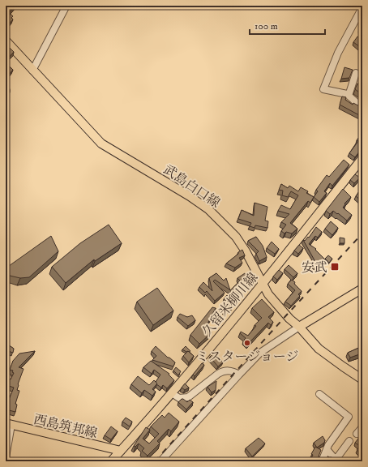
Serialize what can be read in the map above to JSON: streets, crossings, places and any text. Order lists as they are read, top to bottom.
{
  "streets": {
    "main road": ["武島白口線", "久留米柳川線", "西島筑邦線"]
  },
  "crossings": [
    ["武島白口線", "久留米柳川線"],
    ["久留米柳川線", "西島筑邦線"]
  ],
  "places": {
    "transit": ["安武"],
    "other": ["ミスタージョージ"]
  },
  "scale_bar": "100 m"
}
